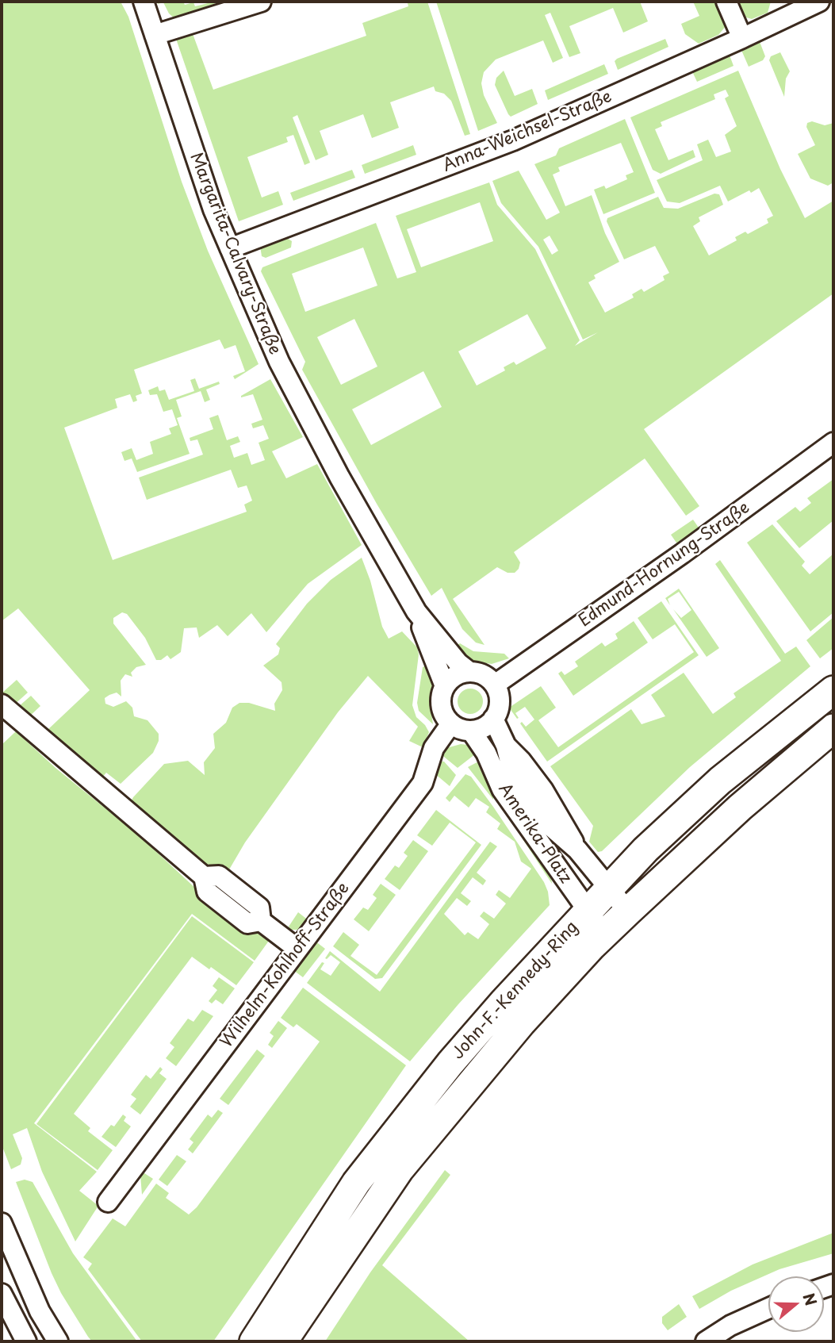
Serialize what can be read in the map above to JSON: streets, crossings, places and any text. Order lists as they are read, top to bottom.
{
  "streets": {
    "main road": ["John-F.-Kennedy-Ring"],
    "street": [
      "Anna-Weichsel-Straße",
      "Margarita-Calvary-Straße",
      "Edmund-Hornung-Straße",
      "Amerika-Platz",
      "Wilhelm-Kohlhoff-Straße"
    ]
  },
  "crossings": [
    ["Anna-Weichsel-Straße", "Margarita-Calvary-Straße"],
    ["Edmund-Hornung-Straße", "Amerika-Platz"],
    ["Edmund-Hornung-Straße", "Wilhelm-Kohlhoff-Straße"],
    ["Amerika-Platz", "Wilhelm-Kohlhoff-Straße"],
    ["Amerika-Platz", "John-F.-Kennedy-Ring"]
  ],
  "north": "right"
}
